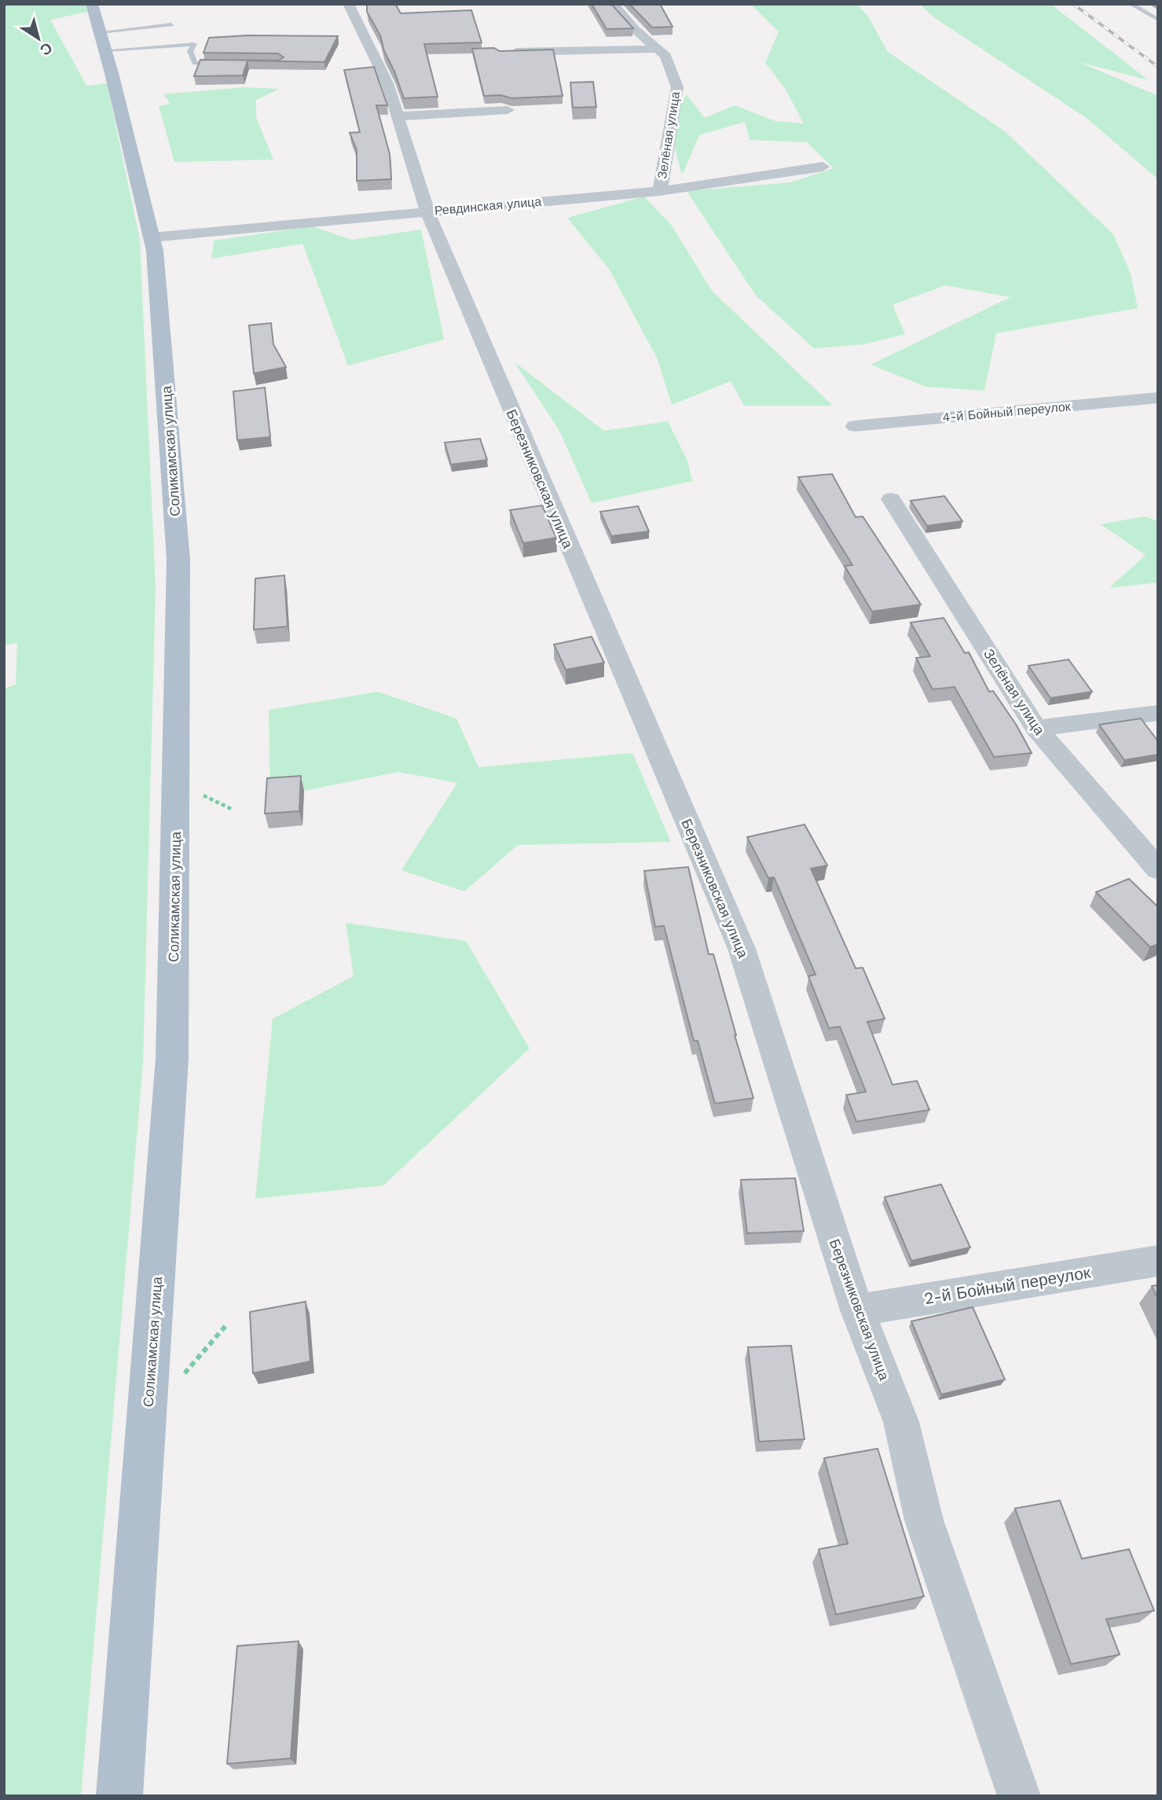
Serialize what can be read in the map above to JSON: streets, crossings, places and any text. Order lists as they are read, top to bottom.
{
  "streets": {
    "main road": ["Соликамская улица"],
    "street": [
      "Зелёная улица",
      "Ревдинская улица",
      "4-й Бойный переулок",
      "Березниковская улица",
      "2-й Бойный переулок"
    ]
  },
  "crossings": [
    ["Зелёная улица", "Ревдинская улица"],
    ["Ревдинская улица", "Соликамская улица"],
    ["Ревдинская улица", "Березниковская улица"],
    ["Березниковская улица", "2-й Бойный переулок"]
  ],
  "north": "bottom right"
}
